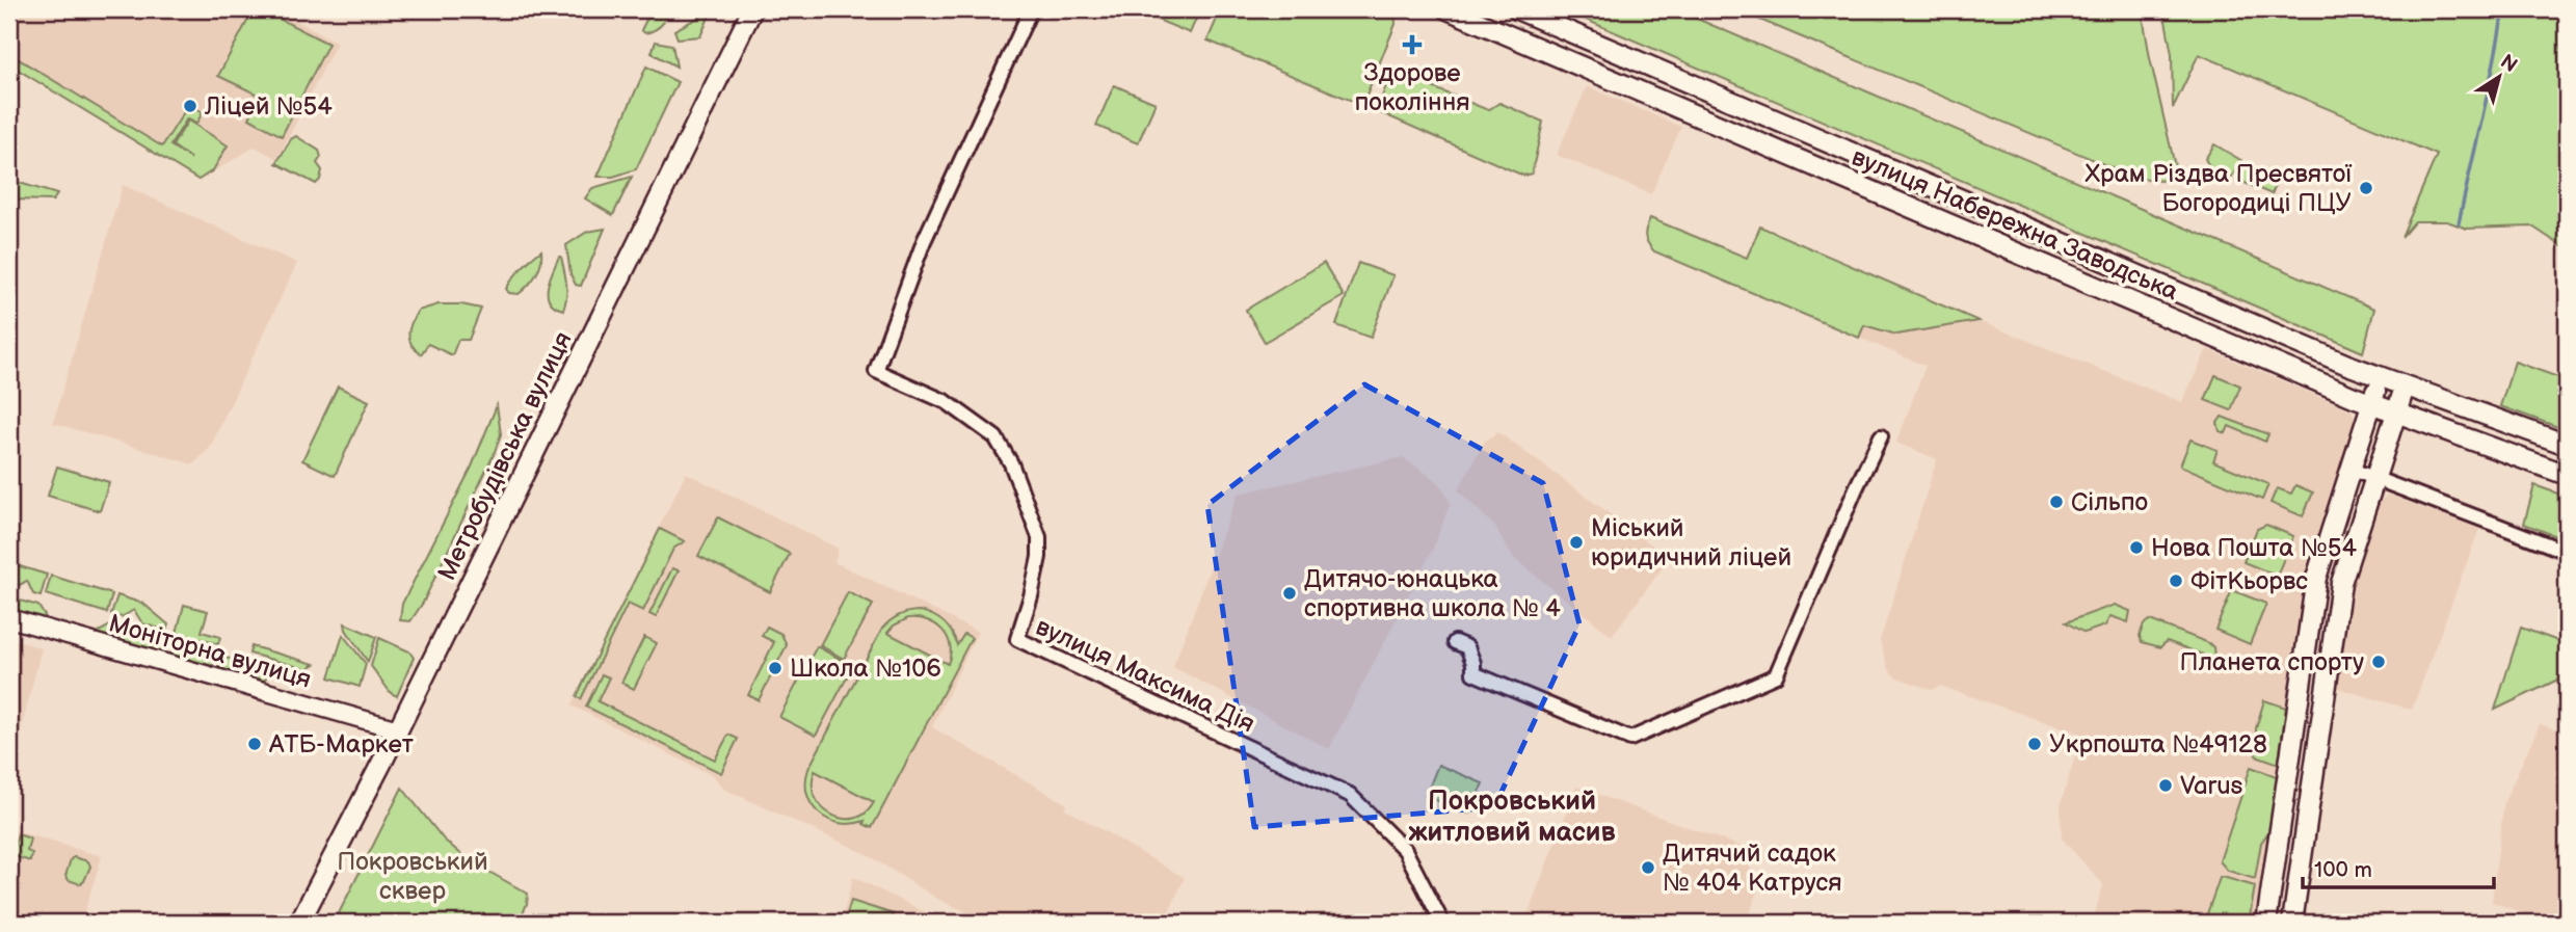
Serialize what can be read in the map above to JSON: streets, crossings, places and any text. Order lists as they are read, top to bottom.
{
  "streets": {
    "main road": ["вулиця Набережна Заводська", "Метробудівська вулиця"],
    "street": ["Моніторна вулиця", "вулиця Максима Дія"]
  },
  "crossings": [
    ["Метробудівська вулиця", "Моніторна вулиця"]
  ],
  "districts": ["Покровський житловий масив"],
  "parks": ["Покровський сквер"],
  "places": {
    "health": ["Здорове покоління"],
    "other": [
      "Ліцей №54",
      "Храм Різдва Пресвятої Богородиці ПЦУ",
      "Сільпо",
      "Міський юридичний ліцей",
      "Нова Пошта №54",
      "ФiтКьорвс",
      "Дитячо-юнацька спортивна школа № 4",
      "Планета спорту",
      "Школа №106",
      "АТБ-Маркет",
      "Укрпошта №49128",
      "Varus",
      "Дитячий садок № 404 Катруся"
    ]
  },
  "scale_bar": "100 m",
  "north": "top right"
}
